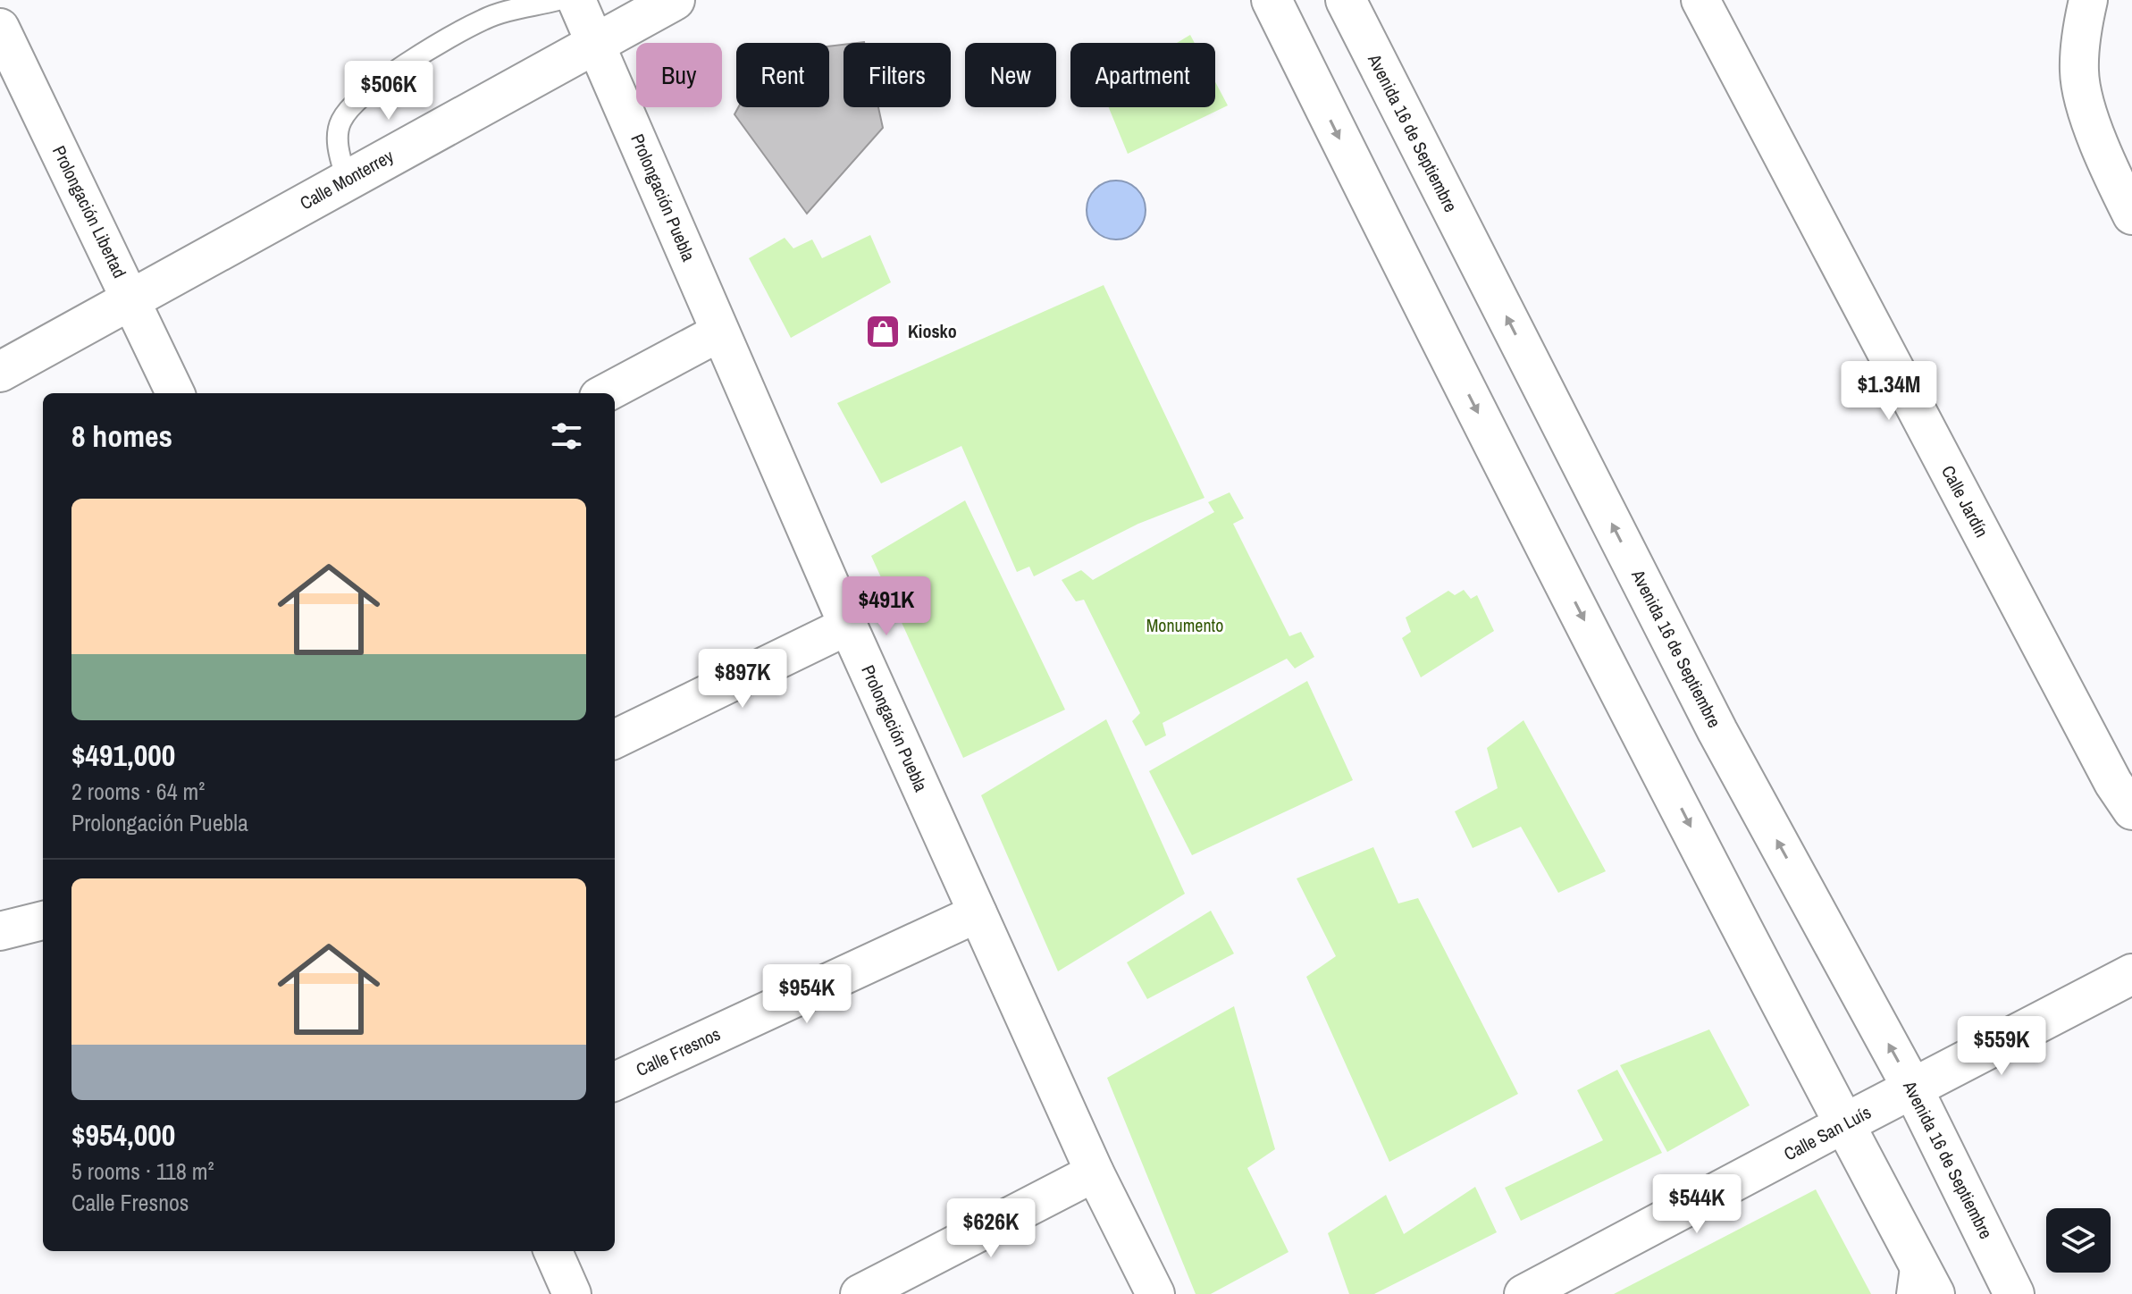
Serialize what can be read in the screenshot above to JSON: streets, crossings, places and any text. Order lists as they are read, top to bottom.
{
  "streets": {
    "main road": ["Avenida 16 de Septiembre", "Calle Monterrey", "Calle San Luís"],
    "street": [
      "Prolongación Puebla",
      "Prolongación Libertad",
      "Calle Jardín",
      "Calle Fresnos"
    ]
  },
  "crossings": [
    ["Avenida 16 de Septiembre", "Calle San Luís"],
    ["Calle Monterrey", "Prolongación Puebla"],
    ["Calle Monterrey", "Prolongación Libertad"],
    ["Prolongación Puebla", "Calle Fresnos"]
  ],
  "parks": ["Monumento"],
  "places": {
    "shop": ["Kiosko"]
  },
  "page": {
    "chip": [
      "Buy",
      "Rent",
      "Filters",
      "New",
      "Apartment"
    ],
    "price": [
      "$506K",
      "$1.34M",
      "$491K",
      "$897K",
      "$954K",
      "$559K",
      "$544K",
      "$626K"
    ],
    "heading": "8 homes",
    "list": [
      {
        "name": "$491,000",
        "note": "2 rooms · 64 m² · Prolongación Puebla"
      },
      {
        "name": "$954,000",
        "note": "5 rooms · 118 m² · Calle Fresnos"
      }
    ]
  }
}
